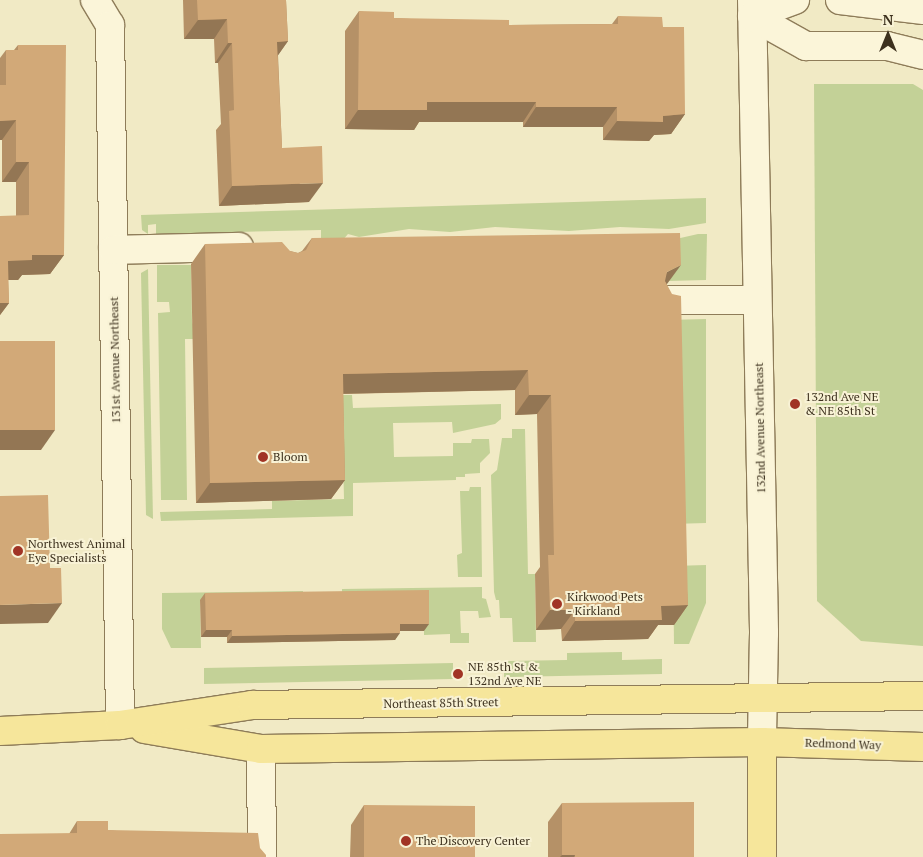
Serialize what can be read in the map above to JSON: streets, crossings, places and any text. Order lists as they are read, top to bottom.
{
  "streets": {
    "main road": ["132nd Avenue Northeast", "Northeast 85th Street", "Redmond Way"],
    "street": ["131st Avenue Northeast"]
  },
  "crossings": [
    ["131st Avenue Northeast", "Northeast 85th Street"],
    ["132nd Avenue Northeast", "Northeast 85th Street"],
    ["132nd Avenue Northeast", "Redmond Way"],
    ["Northeast 85th Street", "Redmond Way"]
  ],
  "places": [
    "132nd Ave NE & NE 85th St",
    "Bloom",
    "Northwest Animal Eye Specialists",
    "Kirkwood Pets - Kirkland",
    "NE 85th St & 132nd Ave NE",
    "The Discovery Center"
  ],
  "north": "top"
}
